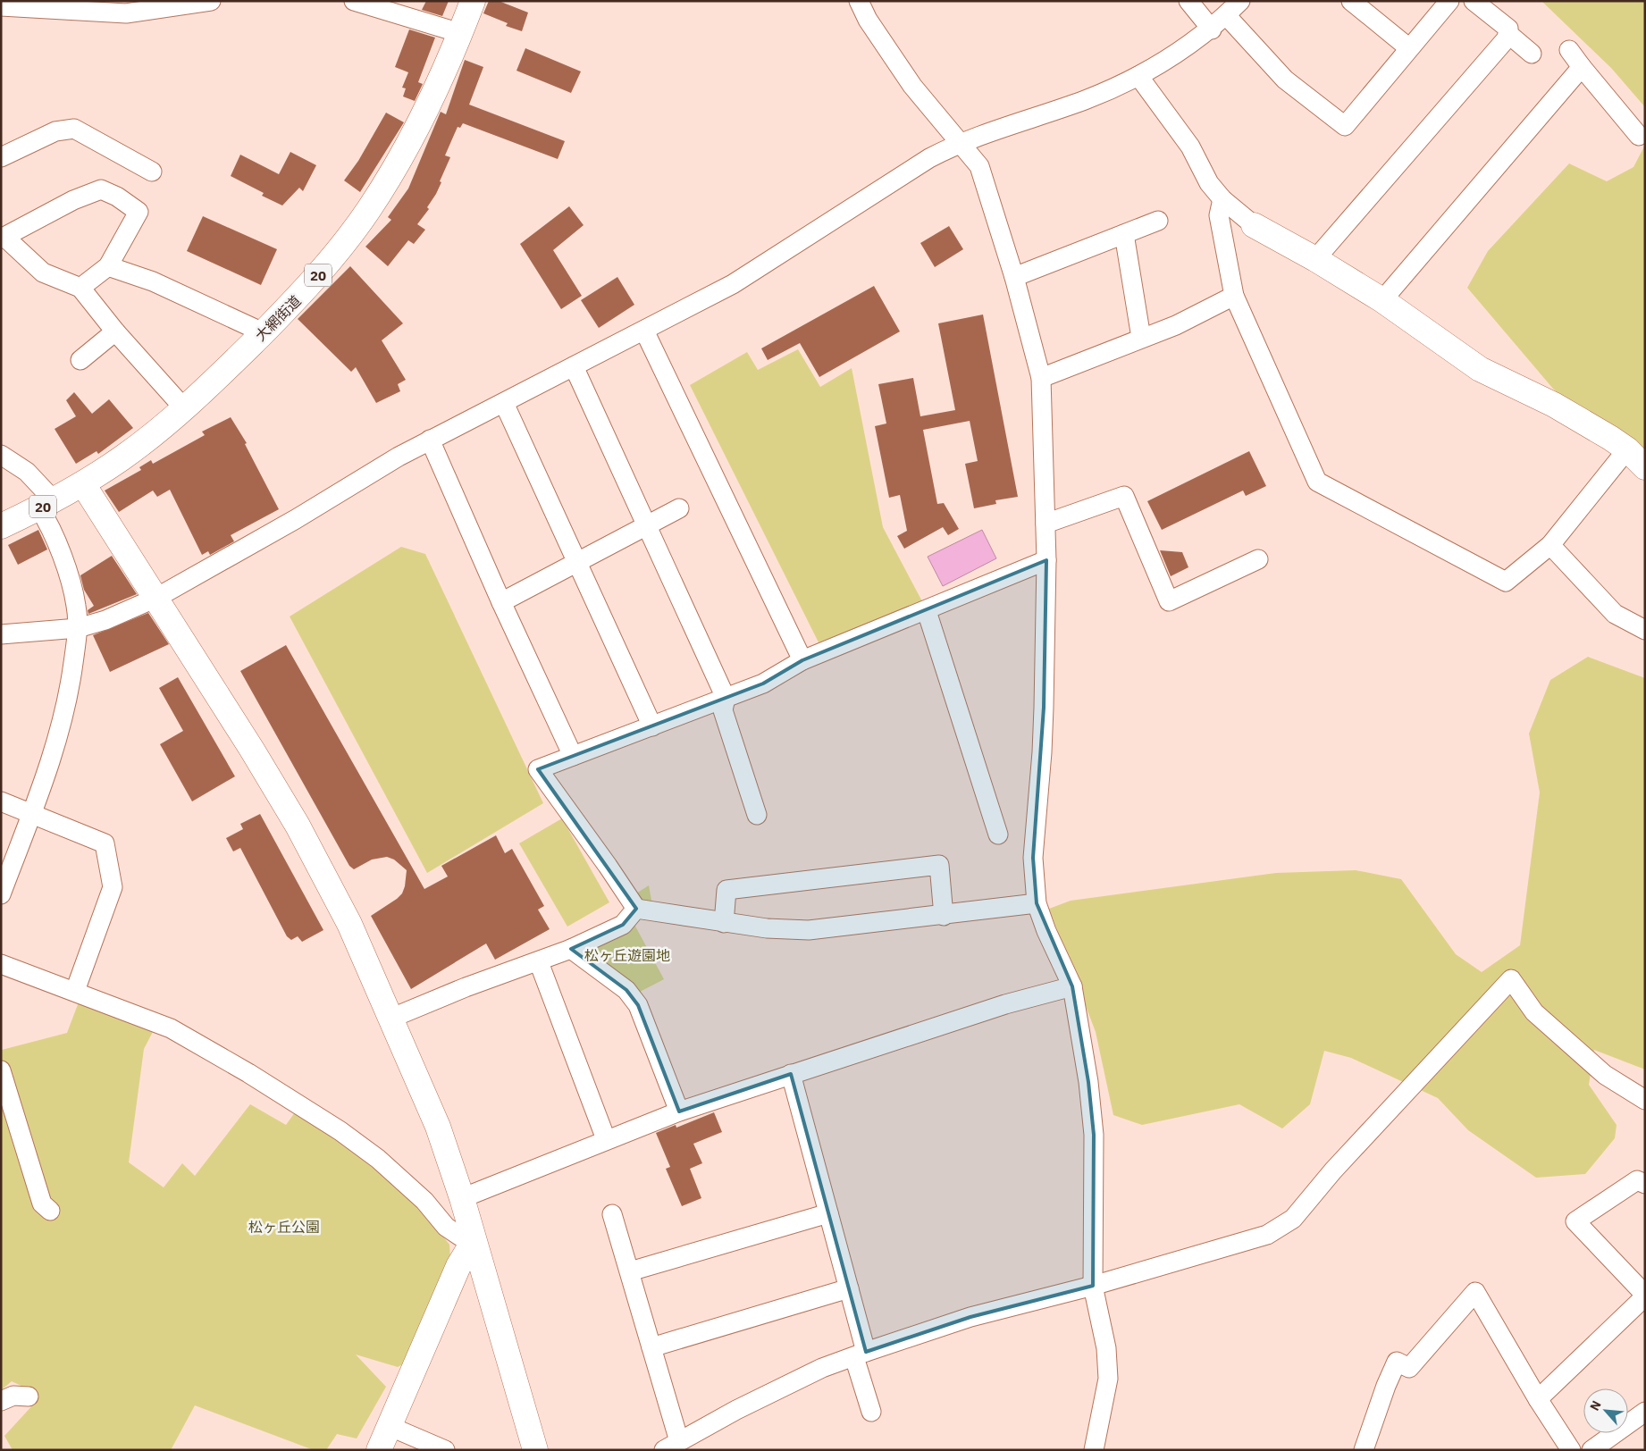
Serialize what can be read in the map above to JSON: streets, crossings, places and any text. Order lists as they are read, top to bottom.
{
  "streets": {
    "street": ["20", "大網街道"]
  },
  "parks": ["松ヶ丘遊園地", "松ヶ丘公園"],
  "north": "top left"
}
